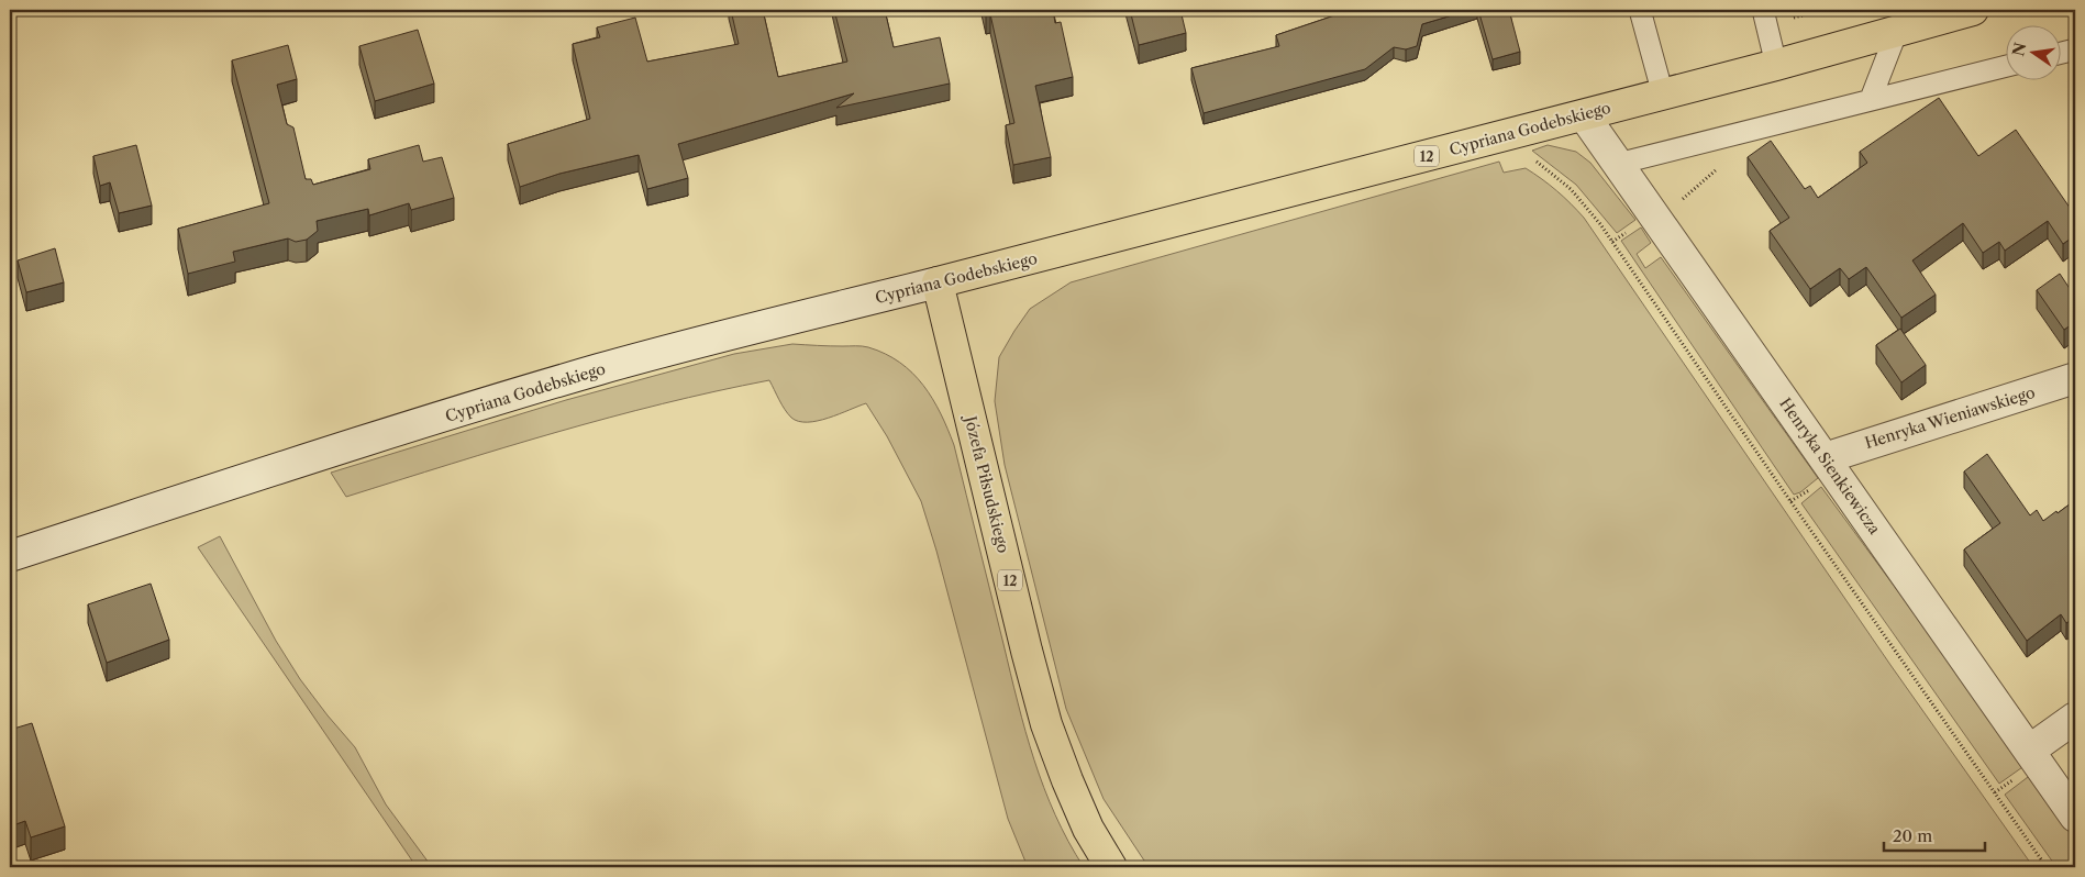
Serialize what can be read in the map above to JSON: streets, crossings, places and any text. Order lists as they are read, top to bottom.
{
  "streets": {
    "main road": ["Cypriana Godebskiego", "12", "Józefa Piłsudskiego"],
    "street": ["Henryka Wieniawskiego", "Henryka Sienkiewicza"]
  },
  "crossings": [
    ["Cypriana Godebskiego", "Henryka Sienkiewicza"],
    ["Cypriana Godebskiego", "Józefa Piłsudskiego"],
    ["Henryka Wieniawskiego", "Henryka Sienkiewicza"]
  ],
  "scale_bar": "20 m",
  "north": "left"
}
